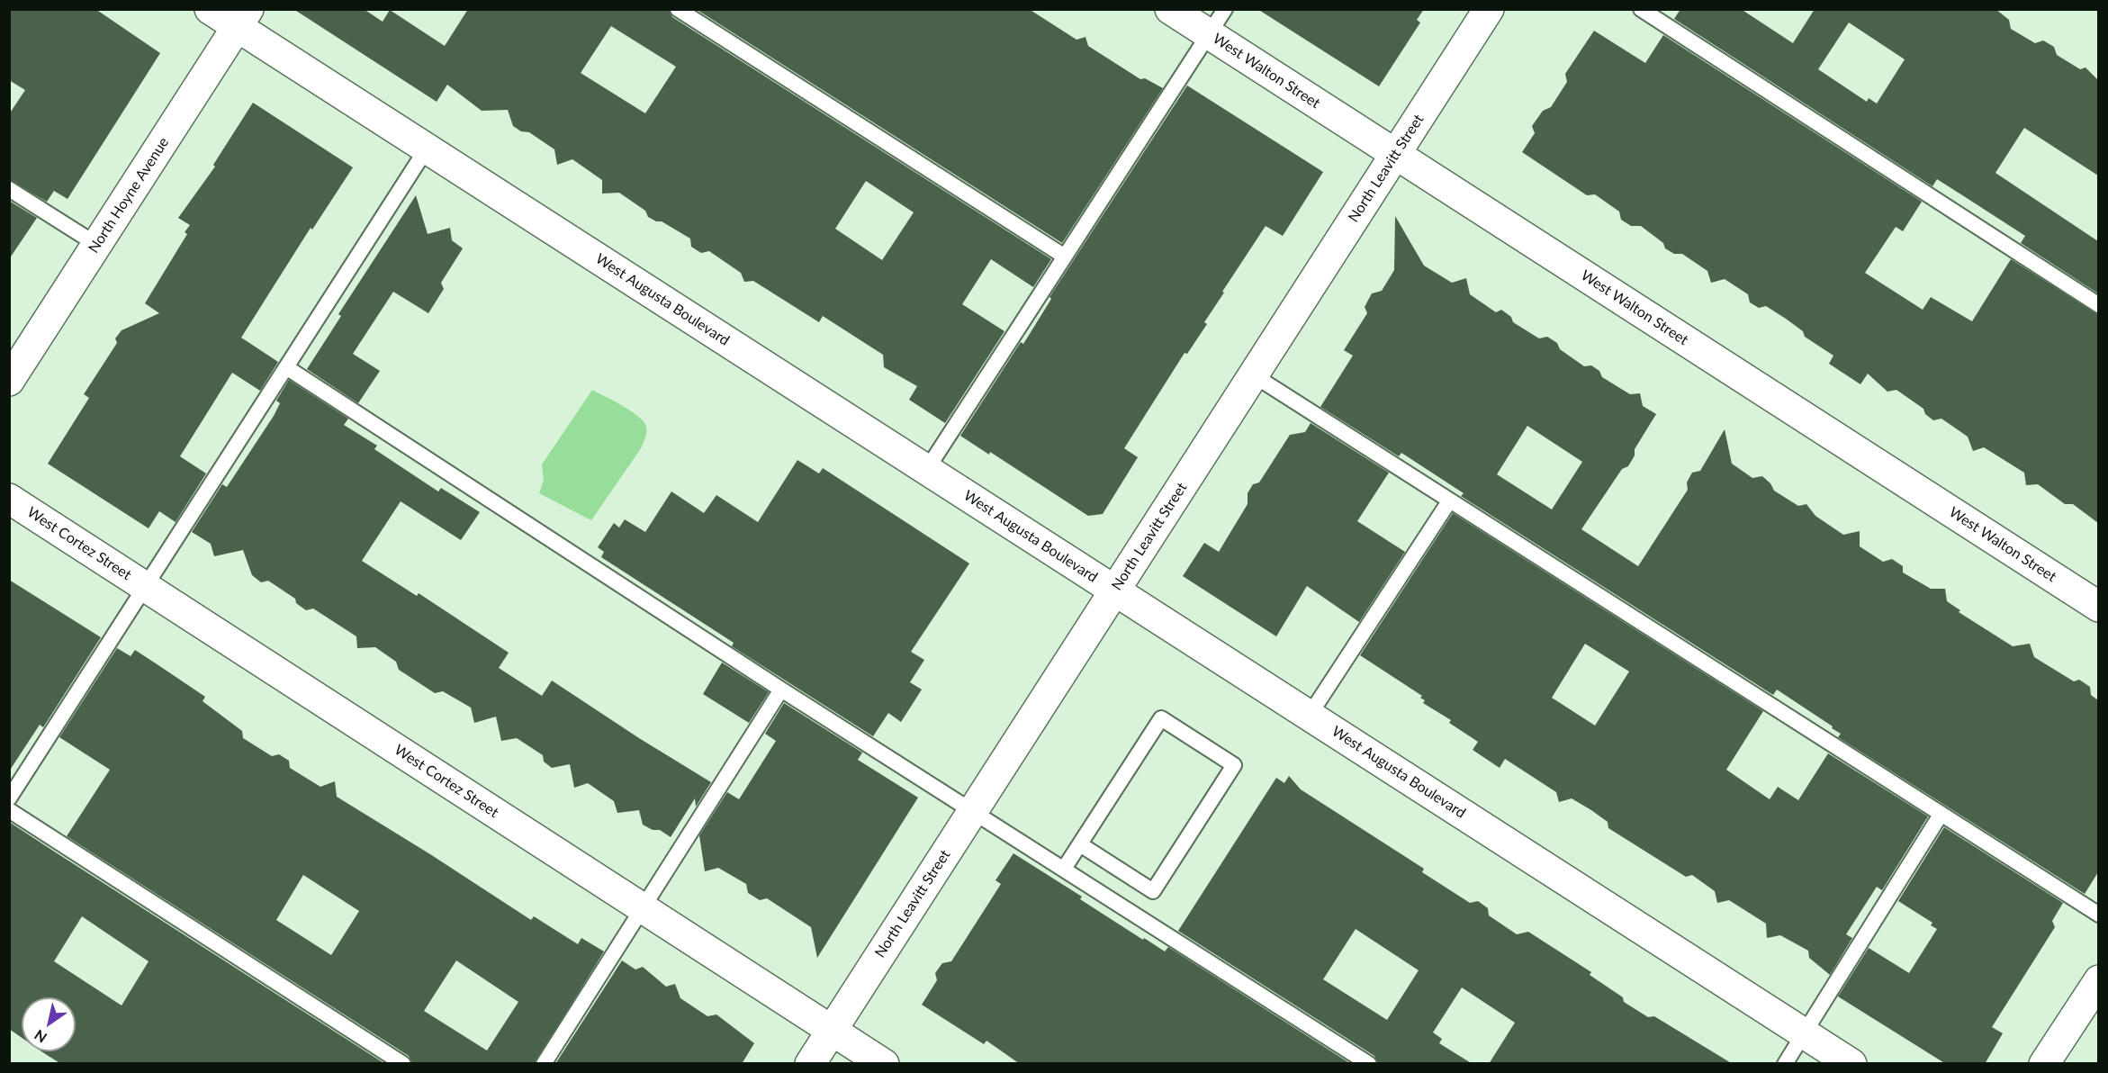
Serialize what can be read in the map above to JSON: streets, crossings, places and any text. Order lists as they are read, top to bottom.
{
  "streets": {
    "street": [
      "West Walton Street",
      "North Leavitt Street",
      "North Hoyne Avenue",
      "West Augusta Boulevard",
      "West Cortez Street"
    ]
  },
  "crossings": [
    ["West Walton Street", "North Leavitt Street"],
    ["North Leavitt Street", "West Augusta Boulevard"],
    ["North Leavitt Street", "West Cortez Street"],
    ["North Hoyne Avenue", "West Augusta Boulevard"]
  ],
  "north": "bottom left"
}
